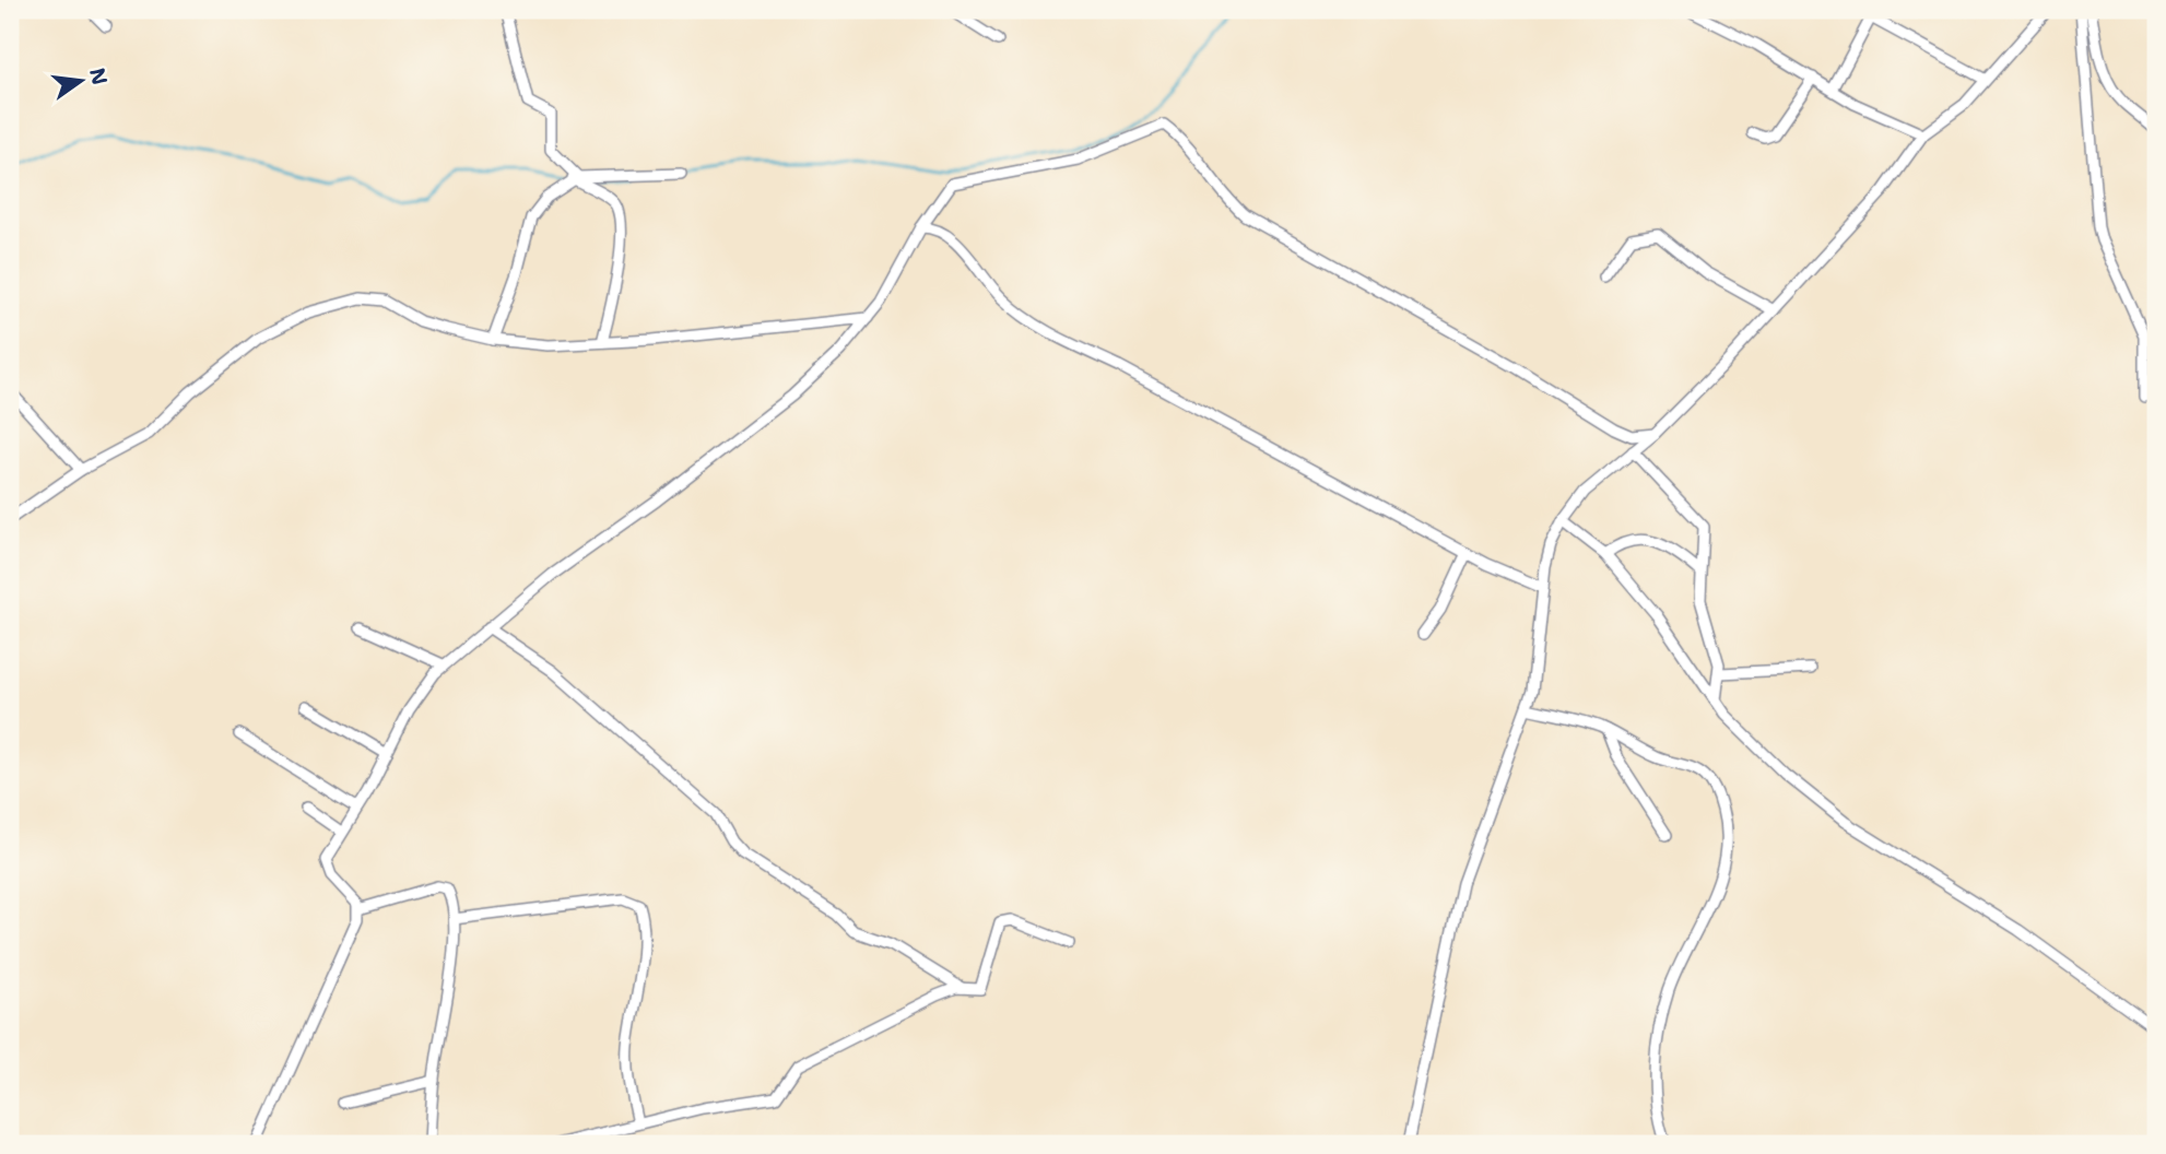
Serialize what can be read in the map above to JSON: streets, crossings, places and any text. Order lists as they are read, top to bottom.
{
  "north": "right"
}
